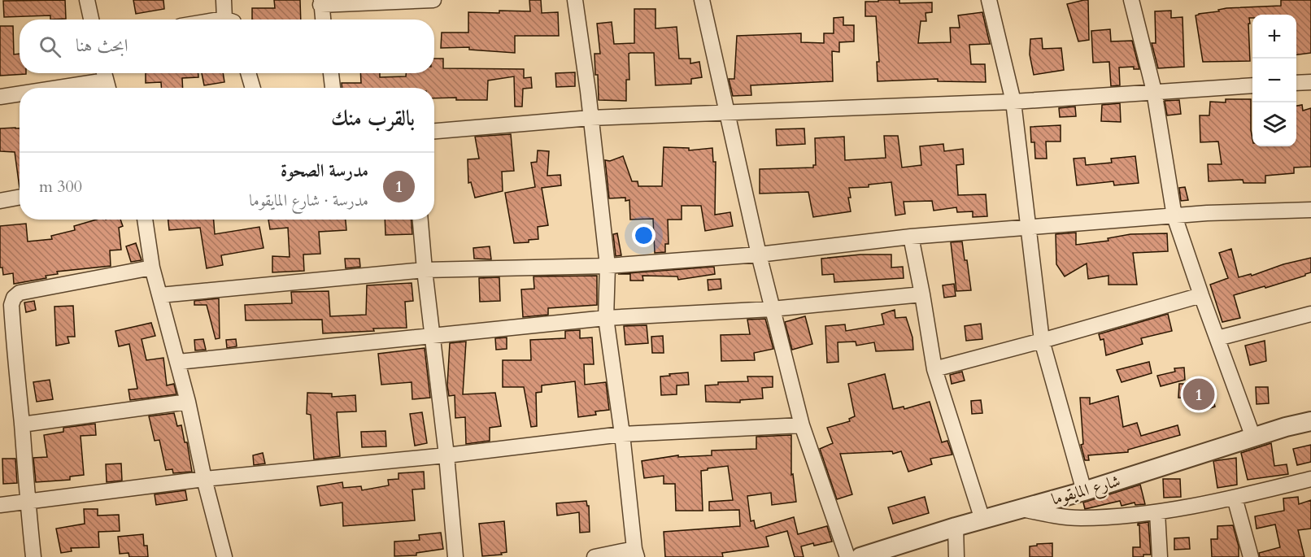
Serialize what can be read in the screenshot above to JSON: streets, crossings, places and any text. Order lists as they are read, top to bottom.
{
  "streets": {
    "street": ["شارع المايقوما"]
  },
  "page": {
    "map_buttons": ["+", "−"],
    "search": "ابحث هنا",
    "heading": "بالقرب منك",
    "list": [
      {
        "mark": "1",
        "name": "مدرسة الصحوة",
        "note": "مدرسة · شارع المايقوما",
        "value": "300 m"
      }
    ],
    "pins": "1"
  }
}
